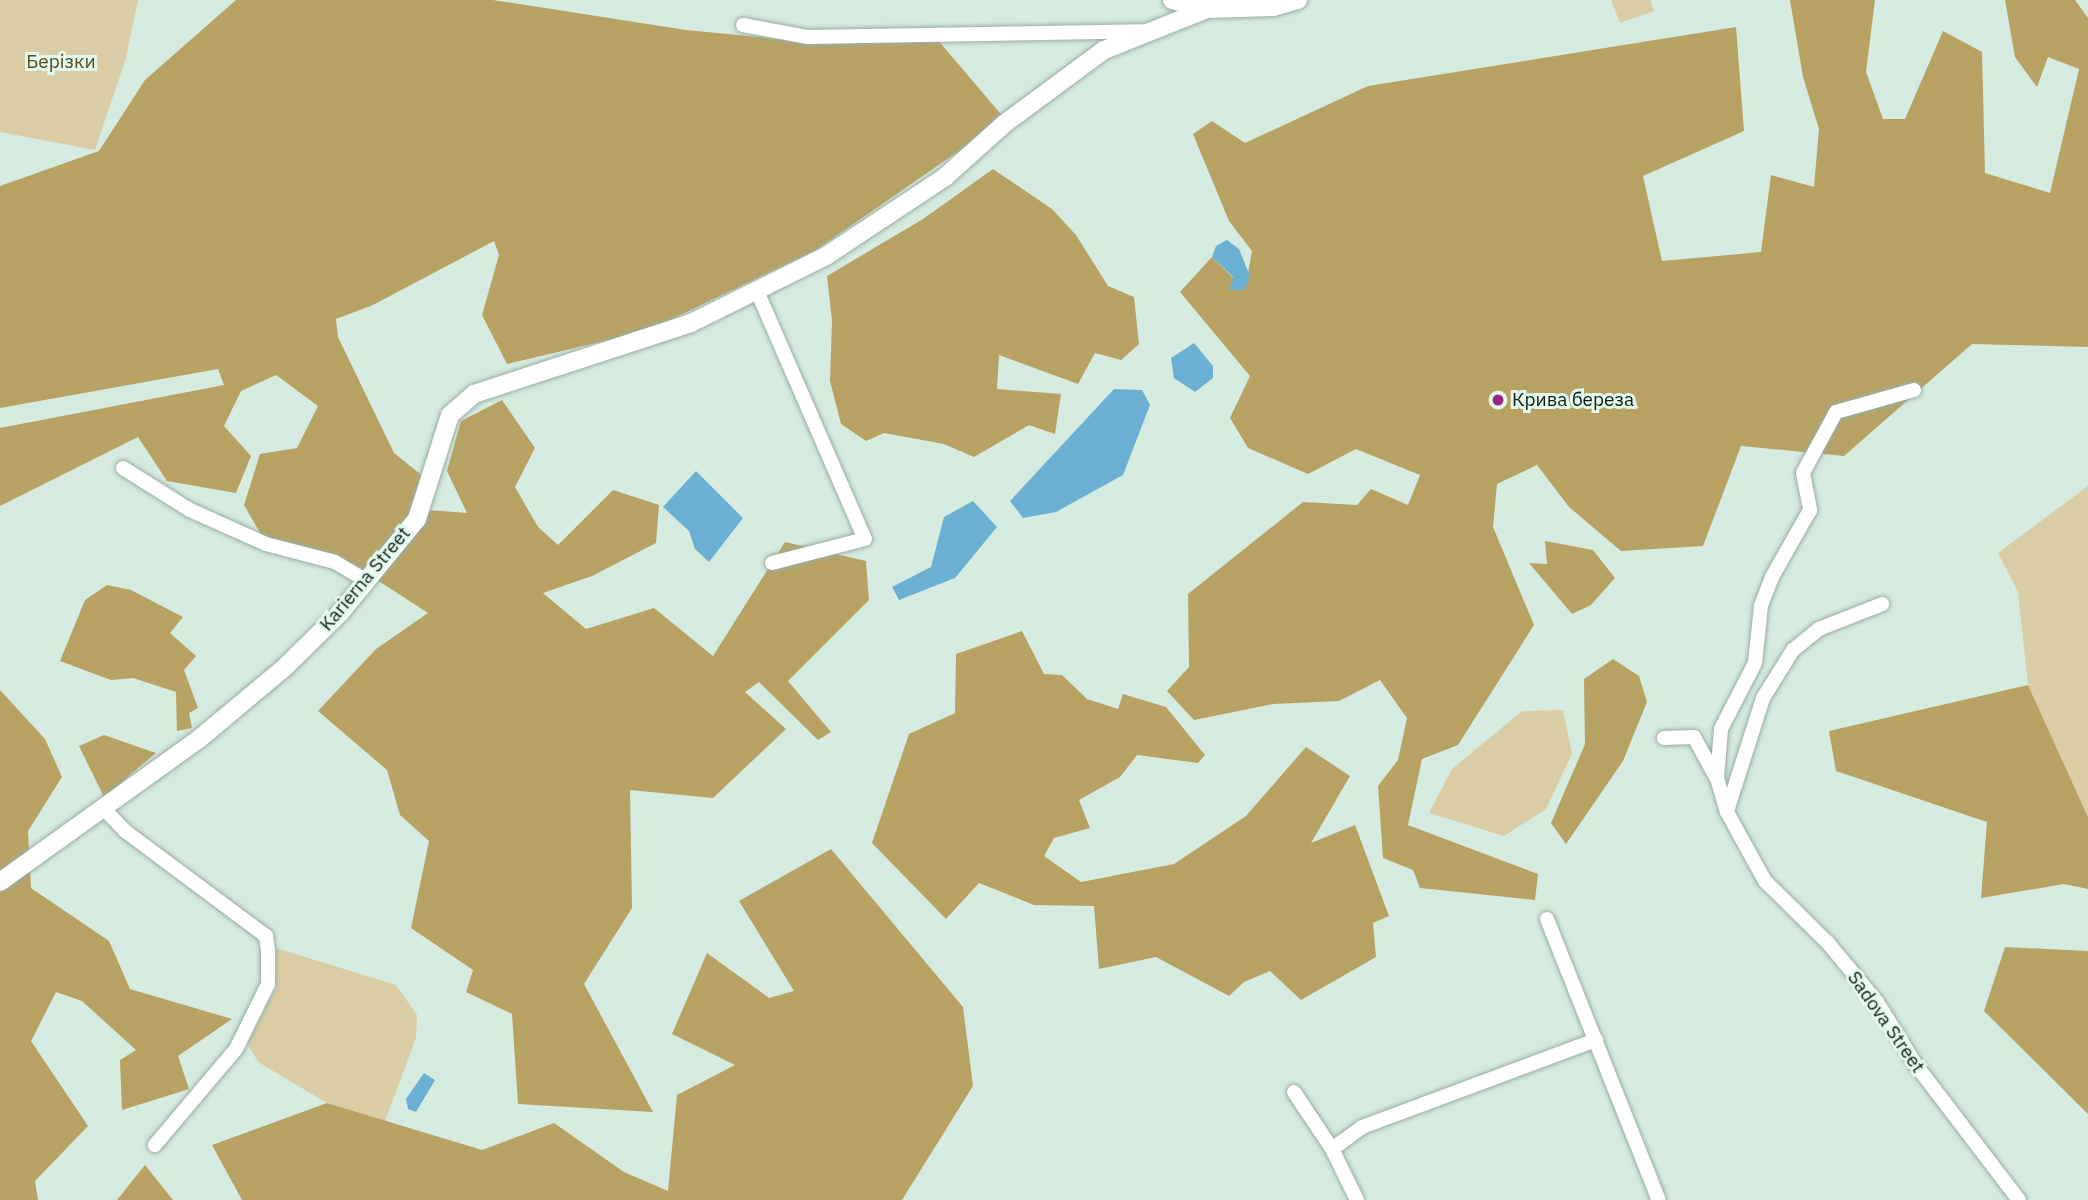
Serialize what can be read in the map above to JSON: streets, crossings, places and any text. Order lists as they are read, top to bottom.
{
  "streets": {
    "street": ["Karierna Street", "Sadova Street"]
  },
  "parks": ["Берізки"],
  "places": ["Крива береза"]
}
